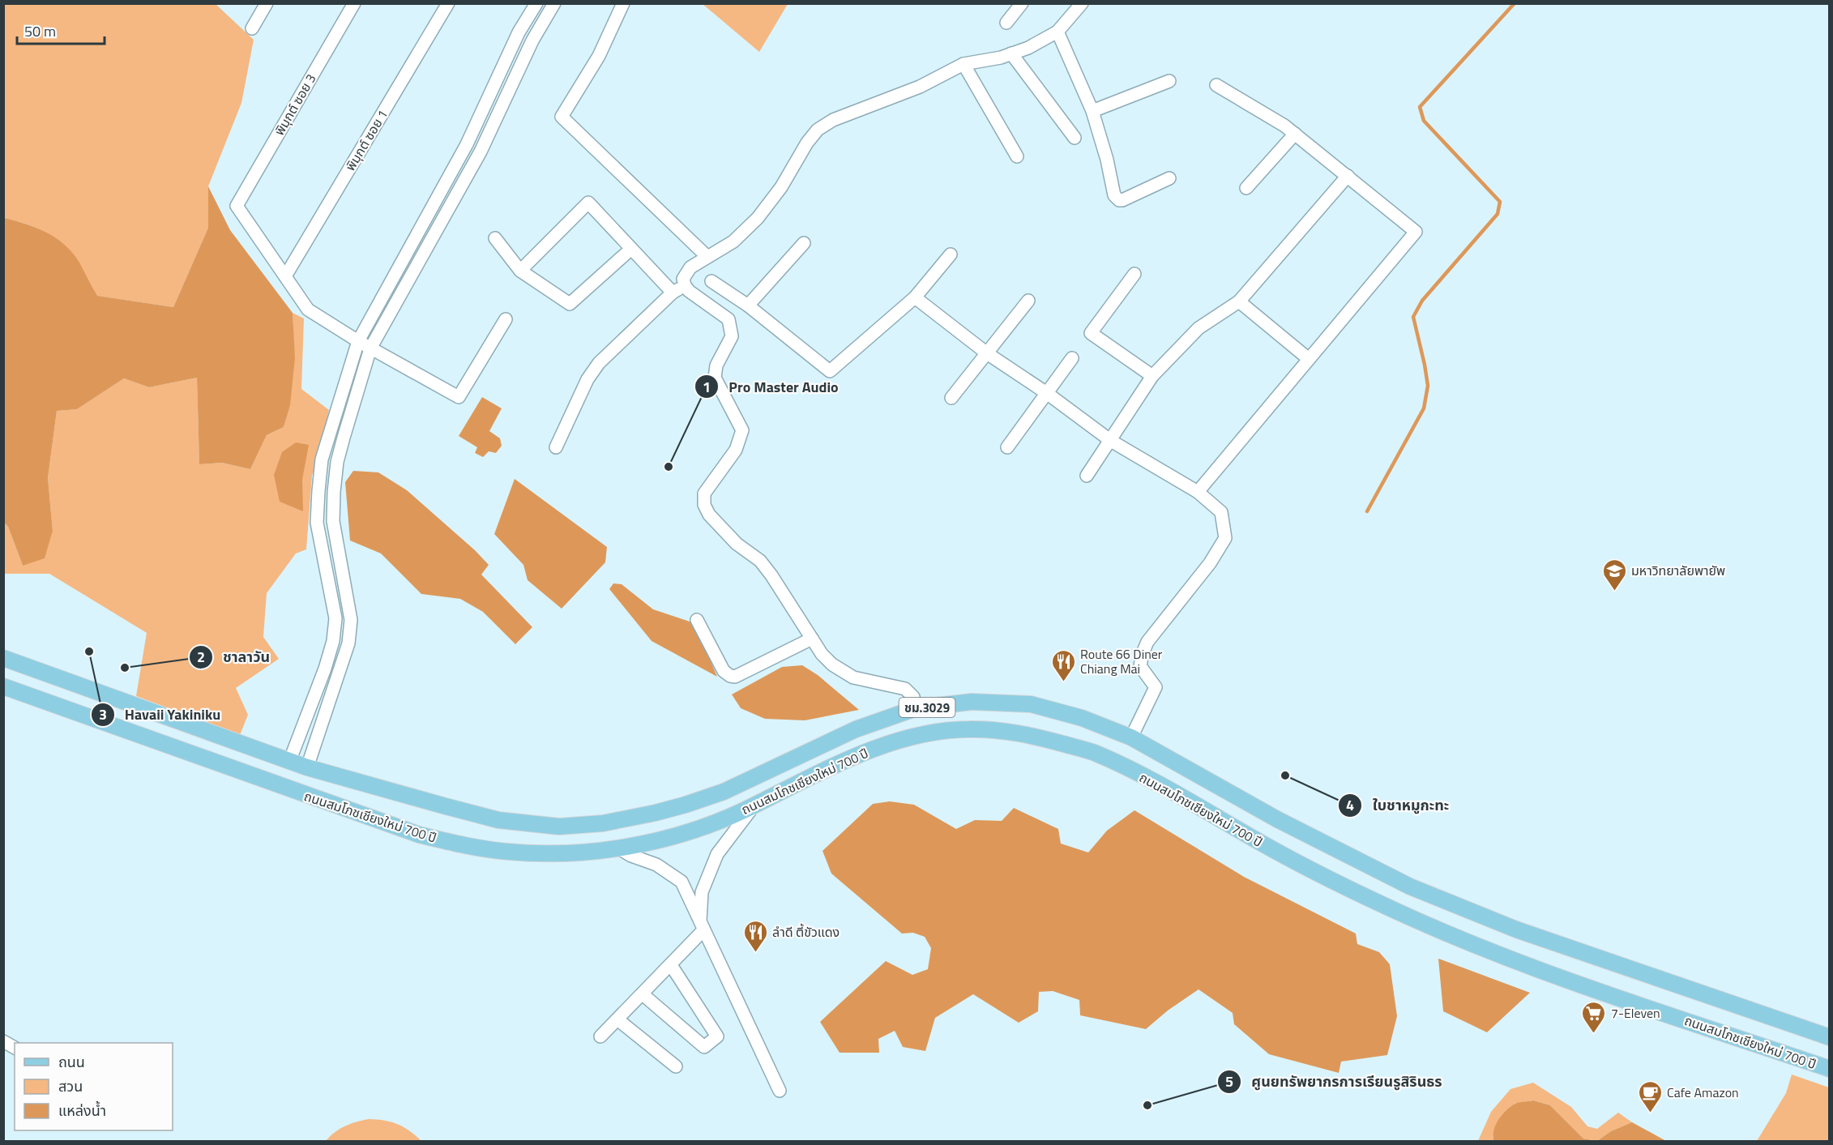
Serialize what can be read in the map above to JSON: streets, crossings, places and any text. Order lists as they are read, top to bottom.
{
  "streets": {
    "main road": ["ชม.3029", "ถนนสมโภชเชียงใหม่ 700 ปี"],
    "street": ["พิมุกต์ ซอย 3", "พิมุกต์ ซอย 1"]
  },
  "crossings": [
    ["พิมุกต์ ซอย 3", "พิมุกต์ ซอย 1"]
  ],
  "places": {
    "other": [
      "Pro Master Audio",
      "Havaii Yakiniku",
      "ชาลาวัน",
      "ใบชาหมูกะทะ",
      "ศูนยทรัพยากรการเรียนรูสิรินธร"
    ],
    "school or university": ["มหาวิทยาลัยพายัพ"],
    "restaurant": ["Route 66 Diner Chiang Mai", "ลำดี ตี้ขัวแดง"],
    "supermarket": ["7-Eleven"],
    "cafe": ["Cafe Amazon"]
  },
  "legend": ["ถนน", "สวน", "แหล่งน้ำ"],
  "scale_bar": "50 m"
}
